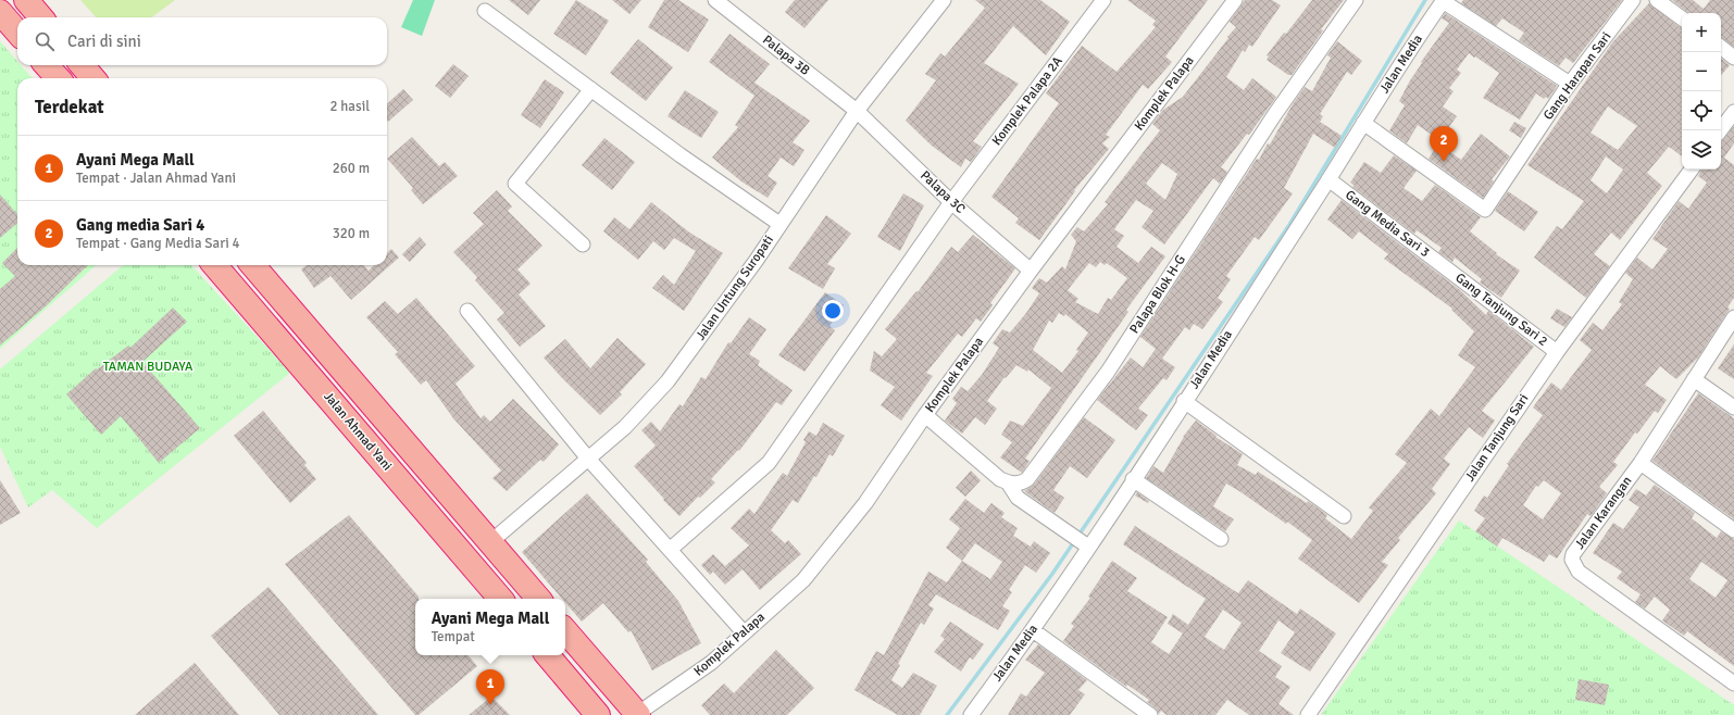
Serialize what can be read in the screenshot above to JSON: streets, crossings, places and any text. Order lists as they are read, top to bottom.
{
  "streets": {
    "highway": ["Jalan Ahmad Yani"],
    "street": [
      "Palapa 3B",
      "Jalan Media",
      "Gang Harapan Sari",
      "Komplek Palapa",
      "Komplek Palapa 2A",
      "Palapa 3C",
      "Gang Media Sari 3",
      "Jalan Untung Suropati",
      "Palapa Blok H-G",
      "Gang Tanjung Sari 2",
      "Jalan Tanjung Sari",
      "Jalan Karangan"
    ]
  },
  "crossings": [
    ["Palapa 3B", "Palapa 3C"],
    ["Palapa 3B", "Jalan Untung Suropati"],
    ["Jalan Media", "Gang Harapan Sari"],
    ["Jalan Media", "Gang Media Sari 3"],
    ["Komplek Palapa", "Palapa 3C"],
    ["Komplek Palapa 2A", "Palapa 3C"],
    ["Palapa 3C", "Jalan Untung Suropati"],
    ["Gang Media Sari 3", "Gang Tanjung Sari 2"],
    ["Gang Tanjung Sari 2", "Jalan Tanjung Sari"]
  ],
  "parks": ["TAMAN BUDAYA"],
  "page": {
    "map_buttons": ["+", "−"],
    "search": "Cari di sini",
    "heading": ["Terdekat", "2 hasil"],
    "pins": ["2", "1"],
    "list": [
      {
        "mark": "1",
        "name": "Ayani Mega Mall",
        "note": "Tempat · Jalan Ahmad Yani",
        "value": "260 m"
      },
      {
        "mark": "2",
        "name": "Gang media Sari 4",
        "note": "Tempat · Gang Media Sari 4",
        "value": "320 m"
      }
    ],
    "popup": ["Ayani Mega Mall", "Tempat"]
  }
}
